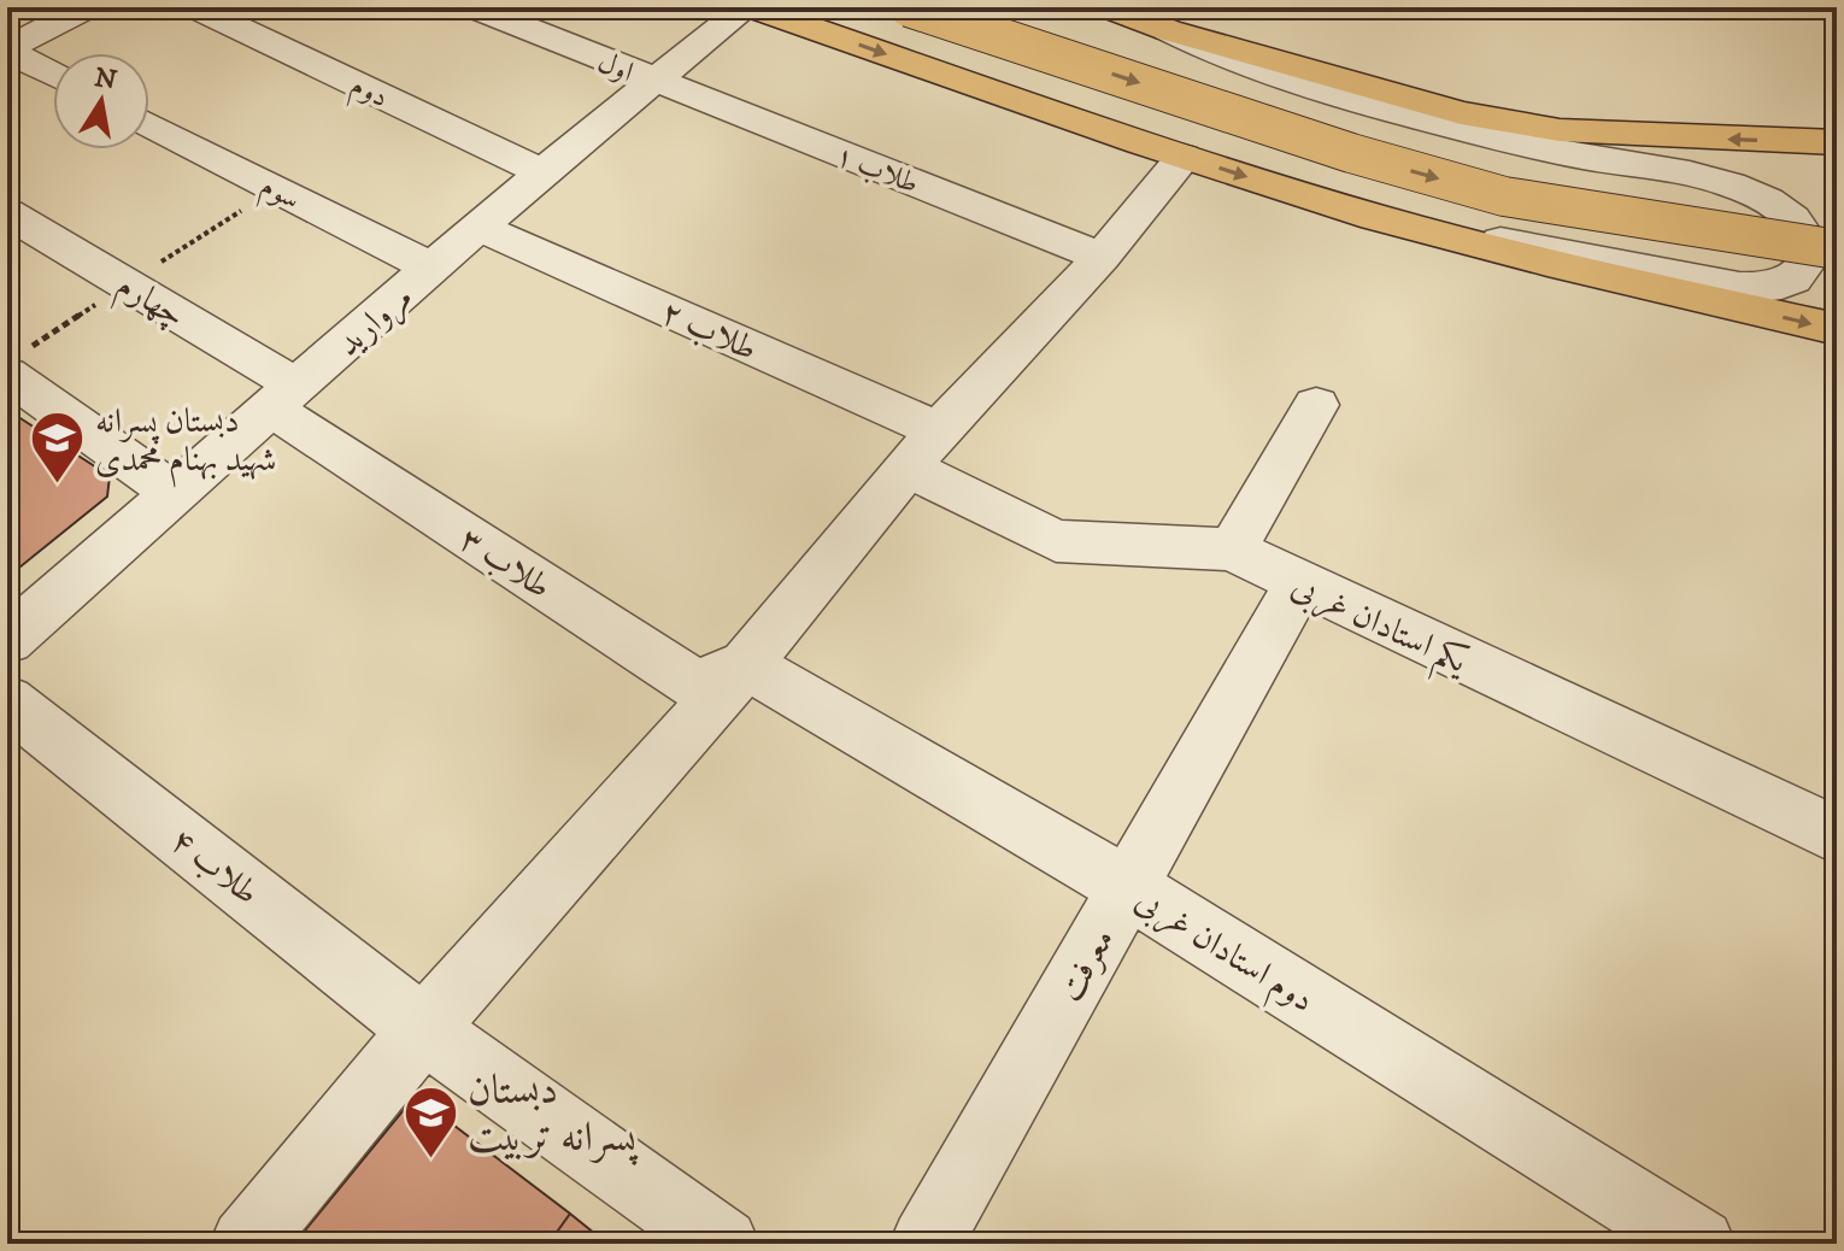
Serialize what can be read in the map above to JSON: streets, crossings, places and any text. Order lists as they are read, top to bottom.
{
  "streets": {
    "street": [
      "اول",
      "دوم",
      "طلاب ۱",
      "سوم",
      "چهارم",
      "مروارید",
      "طلاب ۲",
      "طلاب ۳",
      "یکم استادان غربی",
      "طلاب ۴",
      "دوم استادان غربی",
      "معرفت"
    ]
  },
  "crossings": [
    ["اول", "طلاب ۱"],
    ["اول", "مروارید"],
    ["دوم", "مروارید"],
    ["طلاب ۱", "مروارید"],
    ["سوم", "مروارید"],
    ["چهارم", "مروارید"],
    ["چهارم", "طلاب ۳"],
    ["مروارید", "طلاب ۲"],
    ["مروارید", "طلاب ۳"],
    ["طلاب ۲", "یکم استادان غربی"],
    ["طلاب ۳", "دوم استادان غربی"],
    ["یکم استادان غربی", "معرفت"],
    ["دوم استادان غربی", "معرفت"]
  ],
  "places": {
    "school or university": ["دبستان پسرانه شهید بهنام محمدی", "دبستان پسرانه تربیت"]
  },
  "north": "top"
}
